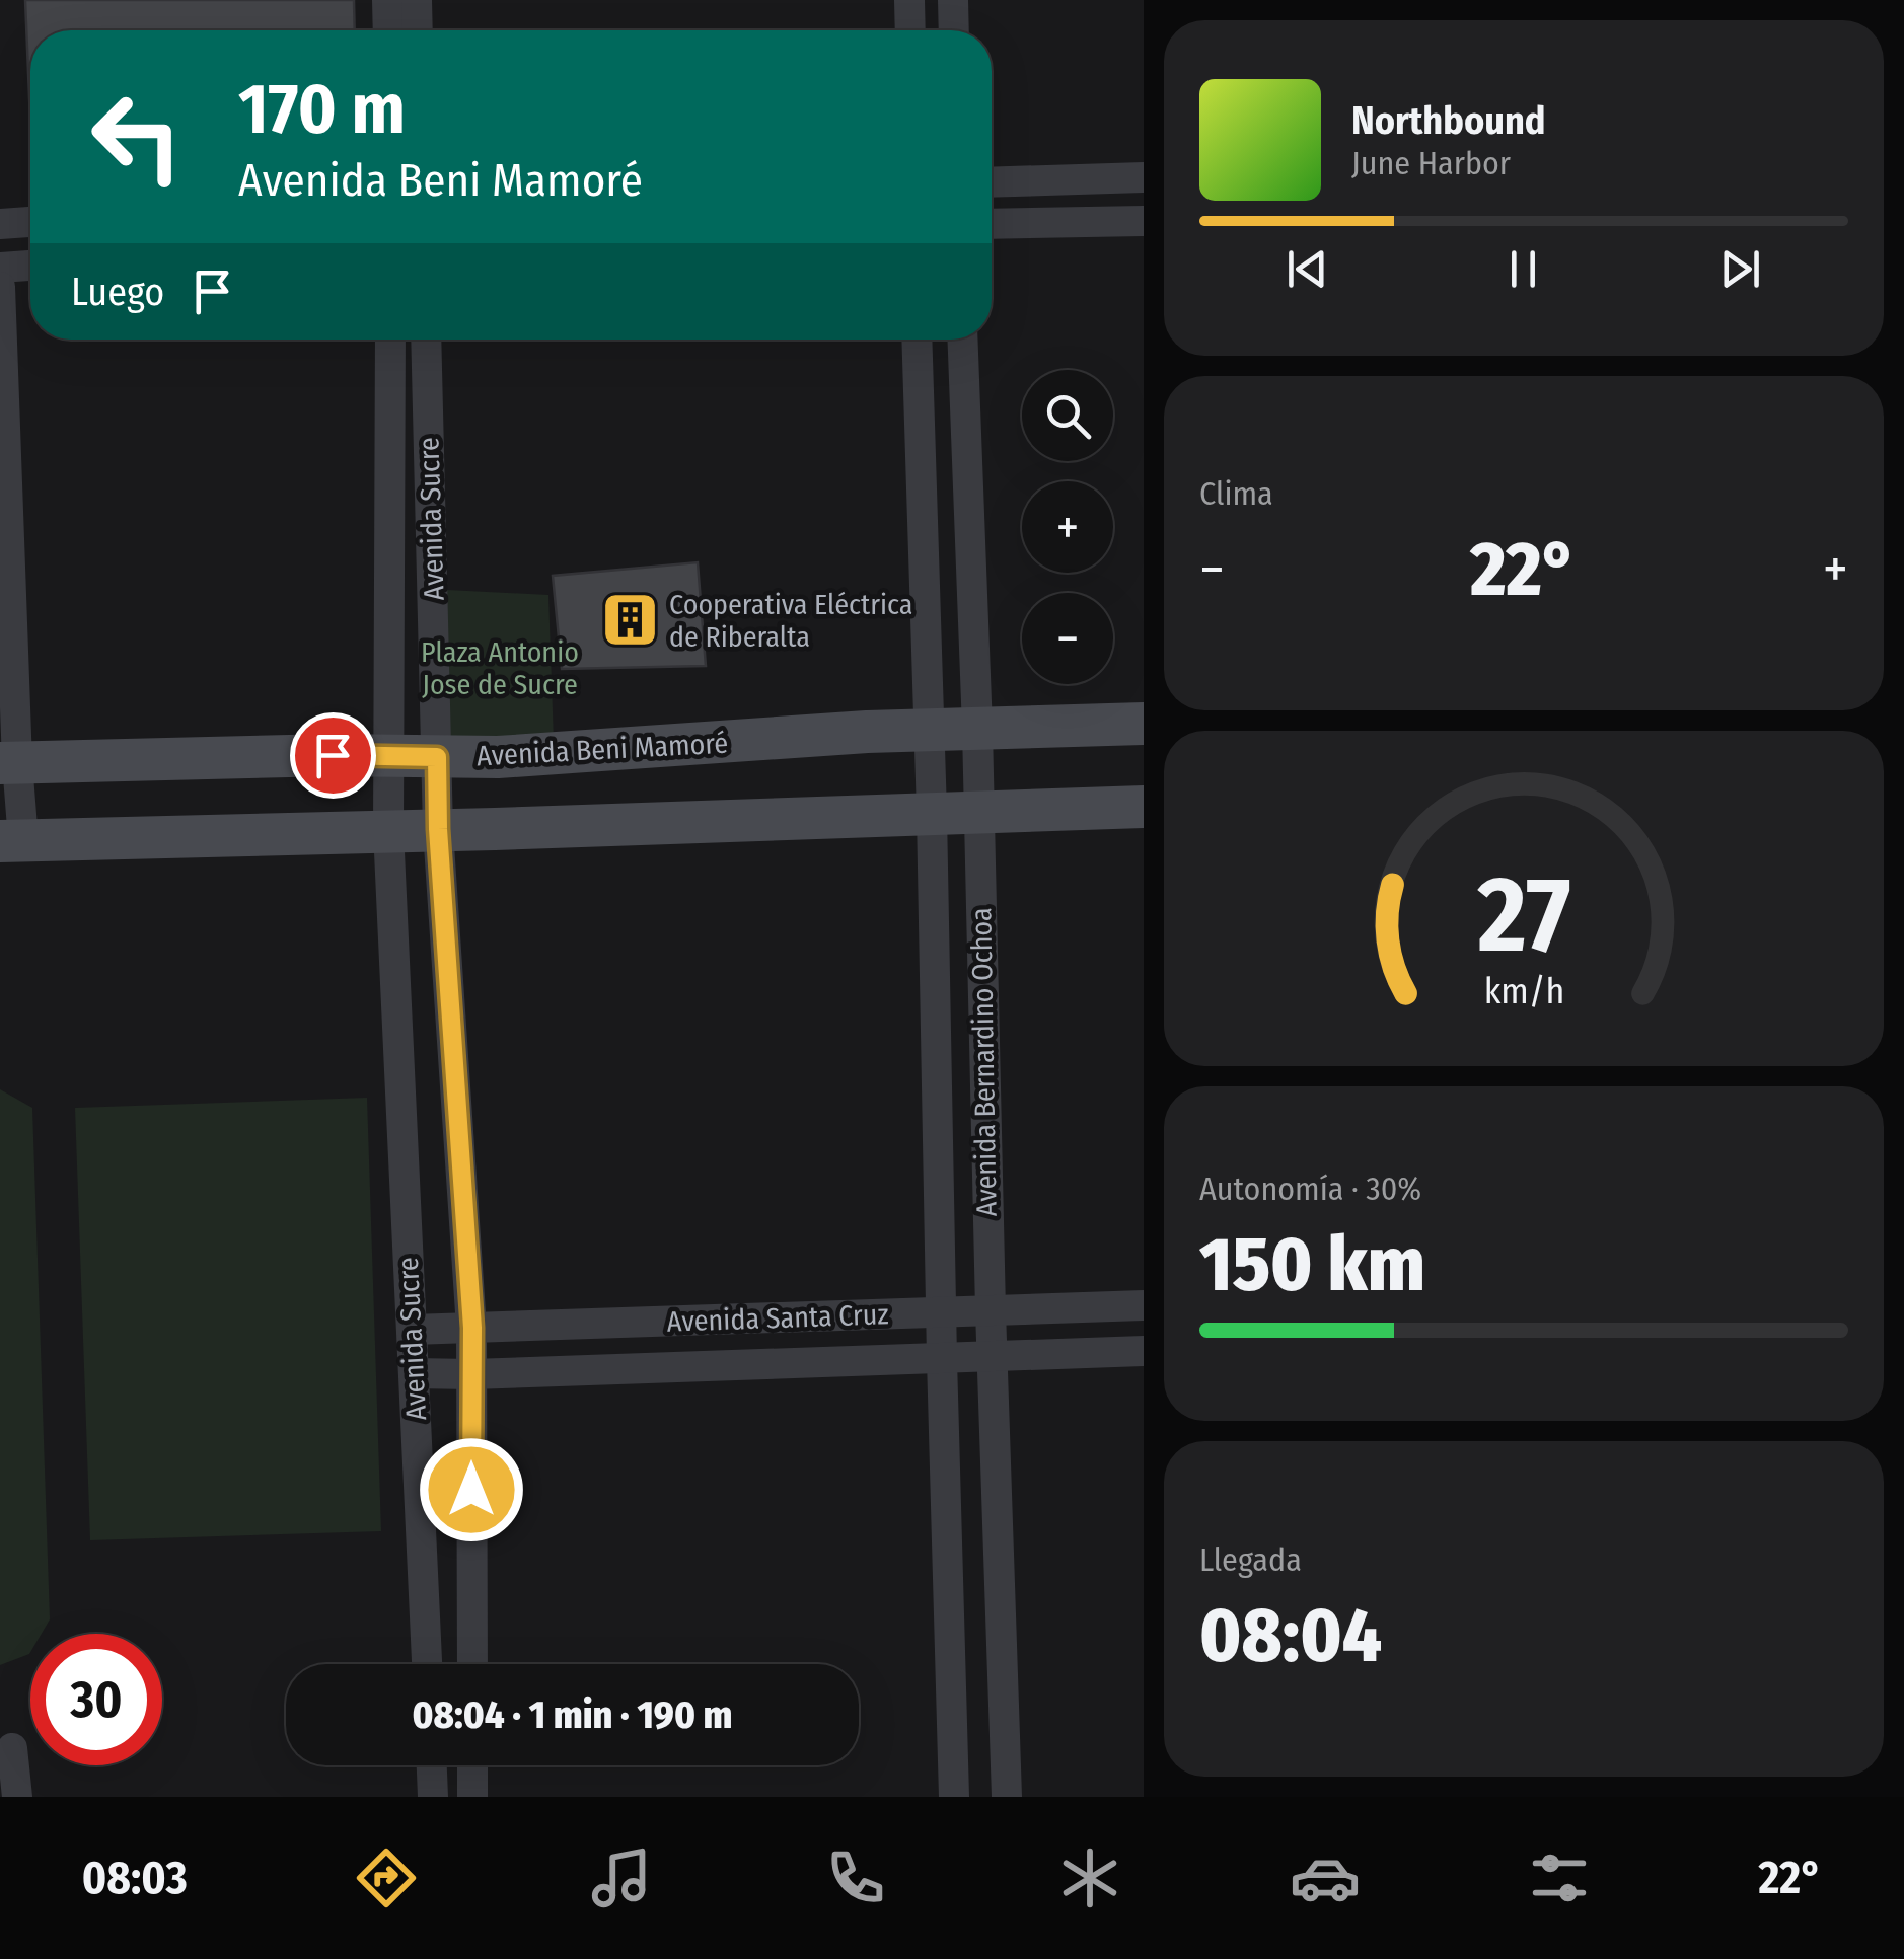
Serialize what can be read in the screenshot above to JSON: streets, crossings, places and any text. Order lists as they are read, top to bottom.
{
  "streets": {
    "street": [
      "Avenida Sucre",
      "Avenida Beni Mamoré",
      "Avenida Bernardino Ochoa",
      "Avenida Santa Cruz"
    ]
  },
  "crossings": [
    ["Avenida Sucre", "Avenida Beni Mamoré"],
    ["Avenida Sucre", "Avenida Santa Cruz"],
    ["Avenida Beni Mamoré", "Avenida Bernardino Ochoa"],
    ["Avenida Bernardino Ochoa", "Avenida Santa Cruz"]
  ],
  "parks": ["Plaza Antonio Jose de Sucre"],
  "places": {
    "building": ["Cooperativa Eléctrica de Riberalta"]
  },
  "page": {
    "turn": ["170 m", "Avenida Beni Mamoré"],
    "song": ["Northbound", "June Harbor"],
    "then": "Luego",
    "map_buttons": ["+", "−"],
    "tile": [
      "Clima",
      ["Autonomía · 30%", "150 km"],
      ["Llegada", "08:04"]
    ],
    "heat": ["−", "22°", "+"],
    "limit": "30",
    "trip": "08:04 · 1 min · 190 m",
    "tabs": ["08:03", "22°"],
    "gauge": ["27", "km/h"]
  }
}
